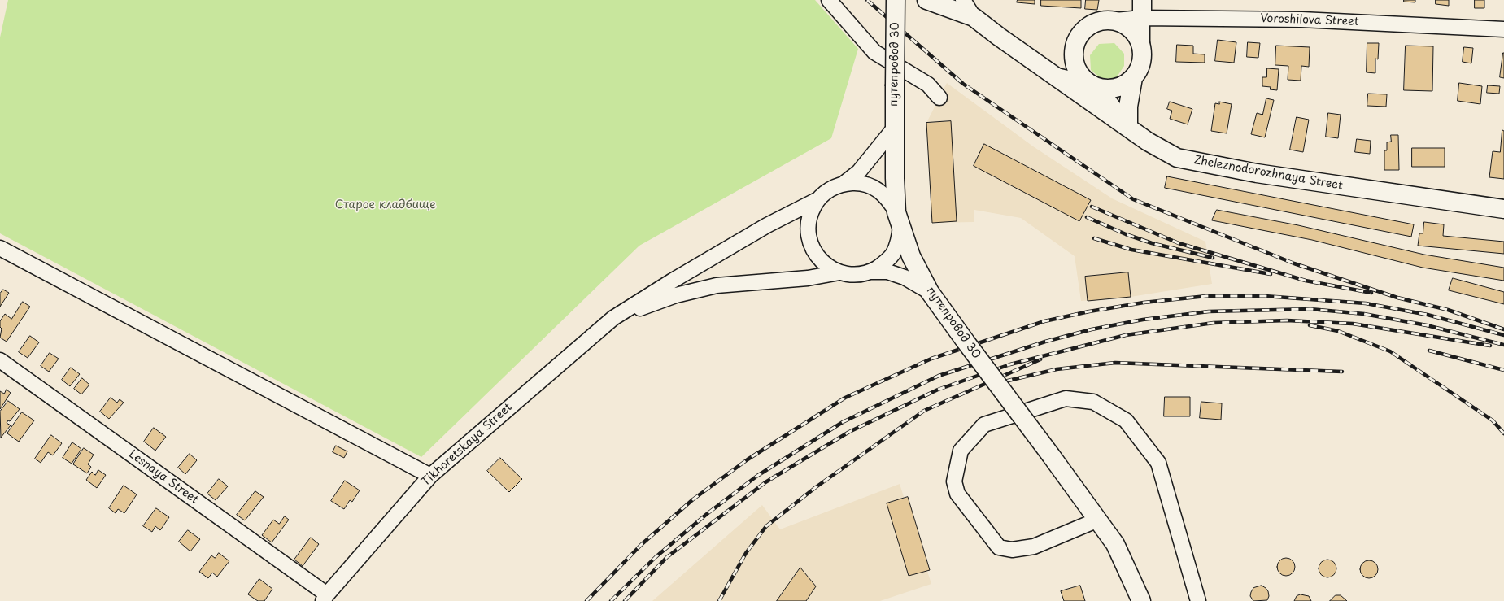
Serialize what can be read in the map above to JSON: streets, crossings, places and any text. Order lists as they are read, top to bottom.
{
  "streets": {
    "main road": ["путепровод 30", "Zheleznodorozhnaya Street"],
    "street": ["Voroshilova Street", "Tikhoretskaya Street", "Lesnaya Street"]
  },
  "crossings": [
    ["Tikhoretskaya Street", "Lesnaya Street"]
  ],
  "parks": ["Старое кладбище"]
}
